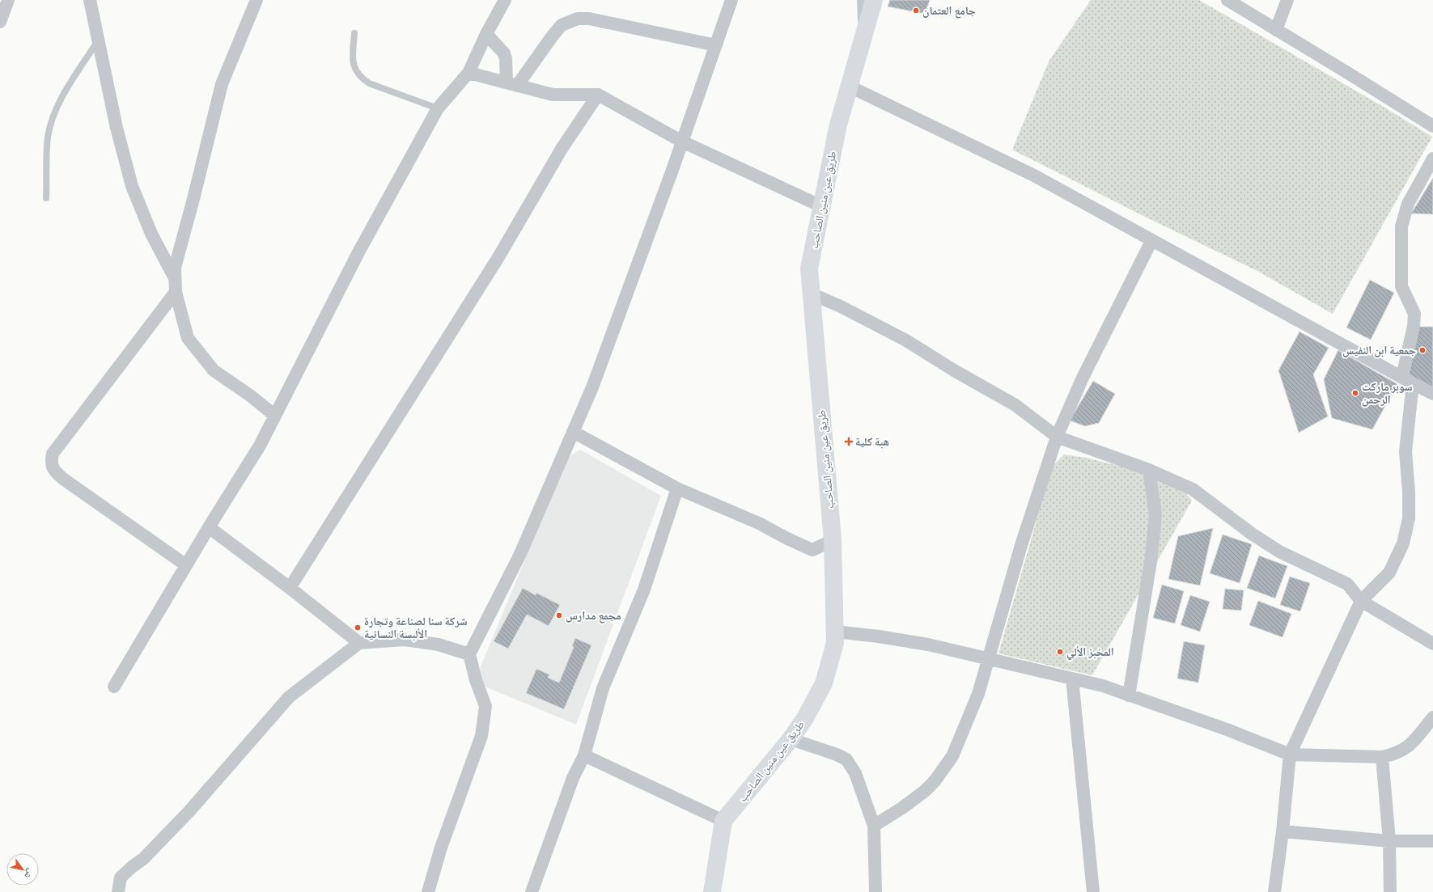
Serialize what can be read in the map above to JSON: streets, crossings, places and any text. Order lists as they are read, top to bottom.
{
  "streets": {
    "main road": ["طريق عين منين الصاحب"]
  },
  "places": {
    "other": [
      "جامع العثمان",
      "جمعية ابن النفيس",
      "سوبر ماركت الرحمن",
      "مجمع مدارس",
      "شركة سنا لصناعة وتجارة الألبسة النسائية",
      "المخبز الألي"
    ],
    "health": ["هبة كلية"]
  },
  "north": "bottom right"
}
